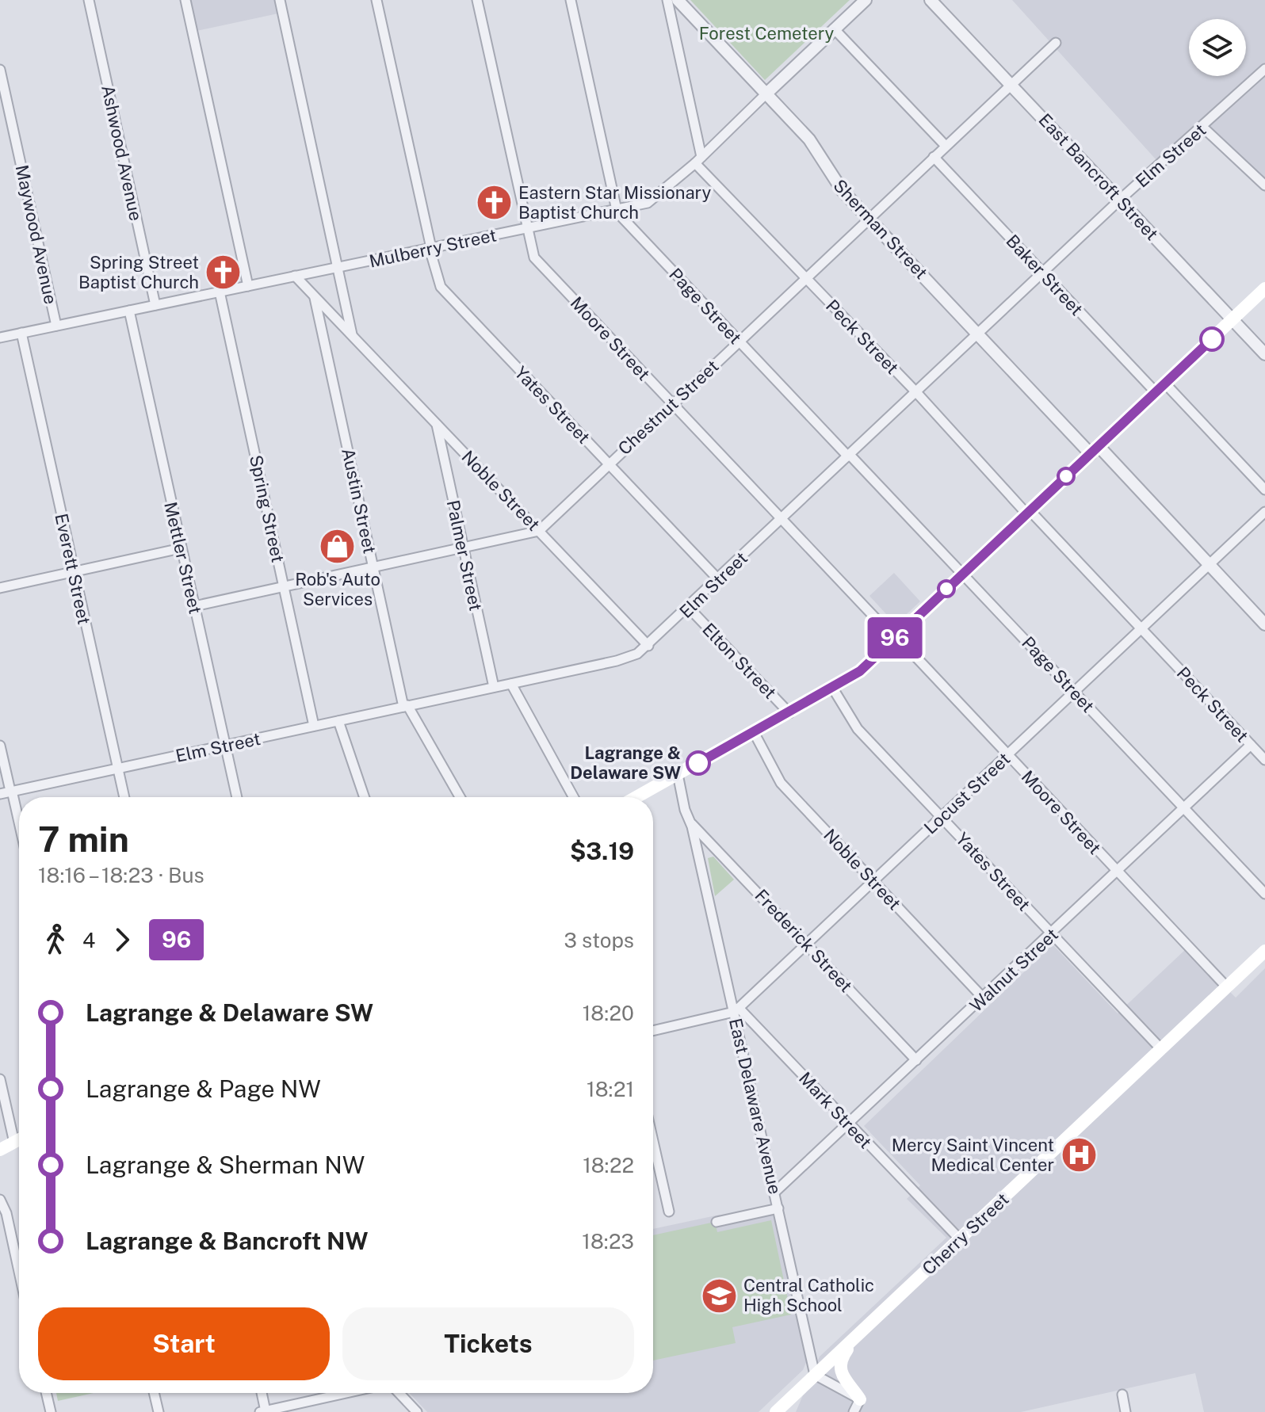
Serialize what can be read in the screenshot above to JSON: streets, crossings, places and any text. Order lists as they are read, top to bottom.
{
  "streets": {
    "main road": ["Cherry Street"],
    "street": [
      "Ashwood Avenue",
      "Elm Street",
      "East Bancroft Street",
      "Sherman Street",
      "Maywood Avenue",
      "Mulberry Street",
      "Baker Street",
      "Page Street",
      "Peck Street",
      "Moore Street",
      "Yates Street",
      "Chestnut Street",
      "Noble Street",
      "Austin Street",
      "Spring Street",
      "Palmer Street",
      "Mettler Street",
      "Everett Street",
      "Elton Street",
      "Locust Street",
      "Frederick Street",
      "Walnut Street",
      "East Delaware Avenue",
      "Mark Street"
    ]
  },
  "crossings": [
    ["Ashwood Avenue", "Mulberry Street"],
    ["Elm Street", "East Bancroft Street"],
    ["Elm Street", "Sherman Street"],
    ["Elm Street", "Baker Street"],
    ["Elm Street", "Page Street"],
    ["Elm Street", "Peck Street"],
    ["Elm Street", "Moore Street"],
    ["Elm Street", "Yates Street"],
    ["Elm Street", "Noble Street"],
    ["Elm Street", "Austin Street"],
    ["Elm Street", "Spring Street"],
    ["Elm Street", "Palmer Street"],
    ["Elm Street", "Mettler Street"],
    ["Elm Street", "Everett Street"],
    ["Elm Street", "Elton Street"],
    ["East Bancroft Street", "Chestnut Street"],
    ["Sherman Street", "Mulberry Street"],
    ["Sherman Street", "Chestnut Street"],
    ["Sherman Street", "Locust Street"],
    ["Maywood Avenue", "Mulberry Street"],
    ["Mulberry Street", "Page Street"],
    ["Mulberry Street", "Peck Street"],
    ["Mulberry Street", "Moore Street"],
    ["Mulberry Street", "Yates Street"],
    ["Mulberry Street", "Noble Street"],
    ["Mulberry Street", "Spring Street"],
    ["Mulberry Street", "Mettler Street"],
    ["Mulberry Street", "Everett Street"],
    ["Baker Street", "Chestnut Street"],
    ["Page Street", "Chestnut Street"],
    ["Page Street", "Locust Street"],
    ["Page Street", "Walnut Street"],
    ["Peck Street", "Chestnut Street"],
    ["Peck Street", "Locust Street"],
    ["Peck Street", "Walnut Street"],
    ["Moore Street", "Chestnut Street"],
    ["Moore Street", "Locust Street"],
    ["Moore Street", "Walnut Street"],
    ["Moore Street", "Cherry Street"],
    ["Yates Street", "Chestnut Street"],
    ["Yates Street", "Locust Street"],
    ["Yates Street", "Walnut Street"],
    ["Yates Street", "Cherry Street"],
    ["Chestnut Street", "Noble Street"],
    ["Noble Street", "Austin Street"],
    ["Noble Street", "Palmer Street"],
    ["Noble Street", "Locust Street"],
    ["Noble Street", "Walnut Street"],
    ["Locust Street", "Frederick Street"],
    ["Locust Street", "East Delaware Avenue"],
    ["Locust Street", "Mark Street"],
    ["Frederick Street", "Walnut Street"],
    ["Frederick Street", "East Delaware Avenue"],
    ["Walnut Street", "East Delaware Avenue"],
    ["Walnut Street", "Mark Street"],
    ["East Delaware Avenue", "Mark Street"],
    ["East Delaware Avenue", "Cherry Street"],
    ["Mark Street", "Cherry Street"]
  ],
  "parks": ["Forest Cemetery"],
  "places": {
    "church": ["Eastern Star Missionary Baptist Church", "Spring Street Baptist Church"],
    "shop": ["Rob's Auto Services"],
    "other": ["Lagrange & Delaware SW"],
    "hospital": ["Mercy Saint Vincent Medical Center"],
    "school or university": ["Central Catholic High School"]
  },
  "lines": ["bus line 96"],
  "page": {
    "on_map": "96",
    "heading": ["7 min", "18:16 – 18:23 · Bus", "$3.19"],
    "legs": ["4", "96", "3 stops"],
    "list": [
      {
        "name": "Lagrange & Delaware SW",
        "value": "18:20"
      },
      {
        "name": "Lagrange & Page NW",
        "value": "18:21"
      },
      {
        "name": "Lagrange & Sherman NW",
        "value": "18:22"
      },
      {
        "name": "Lagrange & Bancroft NW",
        "value": "18:23"
      }
    ],
    "buttons": ["Start", "Tickets"]
  }
}
